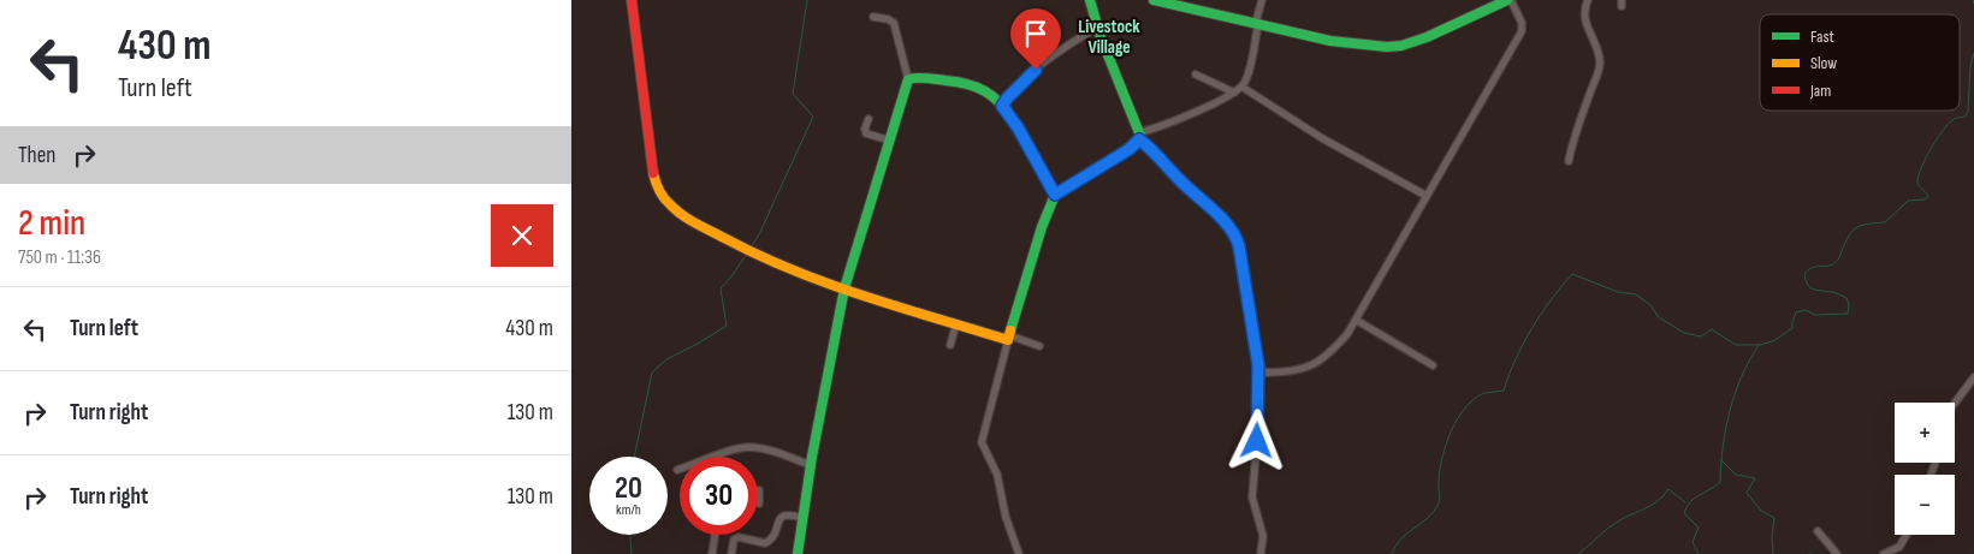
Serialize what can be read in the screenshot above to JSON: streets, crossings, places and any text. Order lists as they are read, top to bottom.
{
  "districts": ["Livestock Village"],
  "legend": ["Fast", "Slow", "Jam"],
  "page": {
    "turn": ["430 m", "Turn left"],
    "then": "Then",
    "heading": ["2 min", "750 m · 11:36"],
    "list": [
      {
        "name": "Turn left",
        "value": "430 m"
      },
      {
        "name": "Turn right",
        "value": "130 m"
      },
      {
        "name": "Turn right",
        "value": "130 m"
      }
    ],
    "map_buttons": ["+", "−"],
    "speed": "20 km/h",
    "limit": "30"
  }
}
